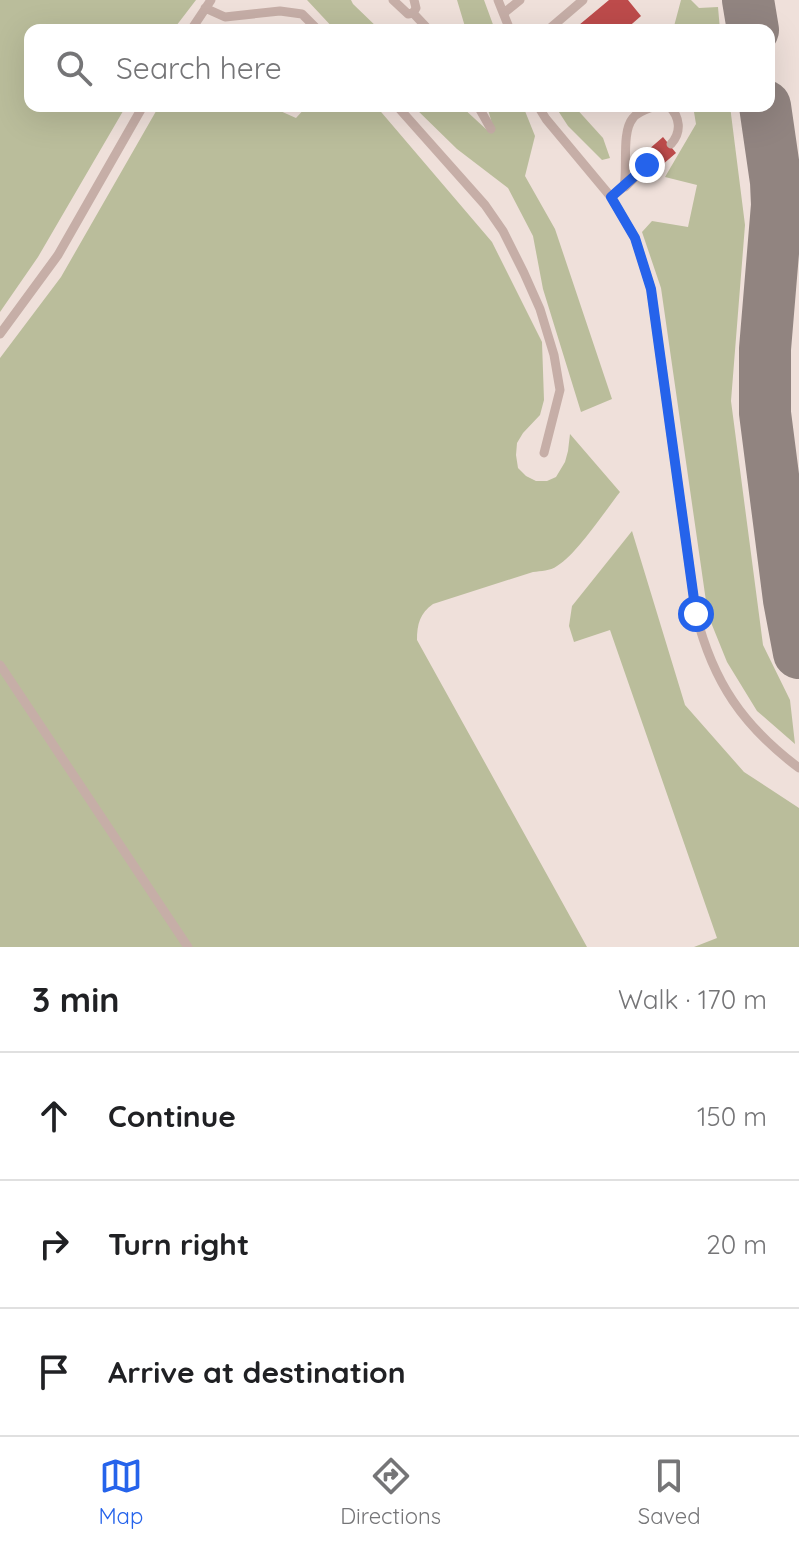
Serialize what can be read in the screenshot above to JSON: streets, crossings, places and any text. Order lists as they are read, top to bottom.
{
  "page": {
    "search": "Search here",
    "heading": ["3 min", "Walk · 170 m"],
    "list": [
      ["Continue", "150 m"],
      ["Turn right", "20 m"],
      "Arrive at destination"
    ],
    "nav": ["Map", "Directions", "Saved"]
  }
}
